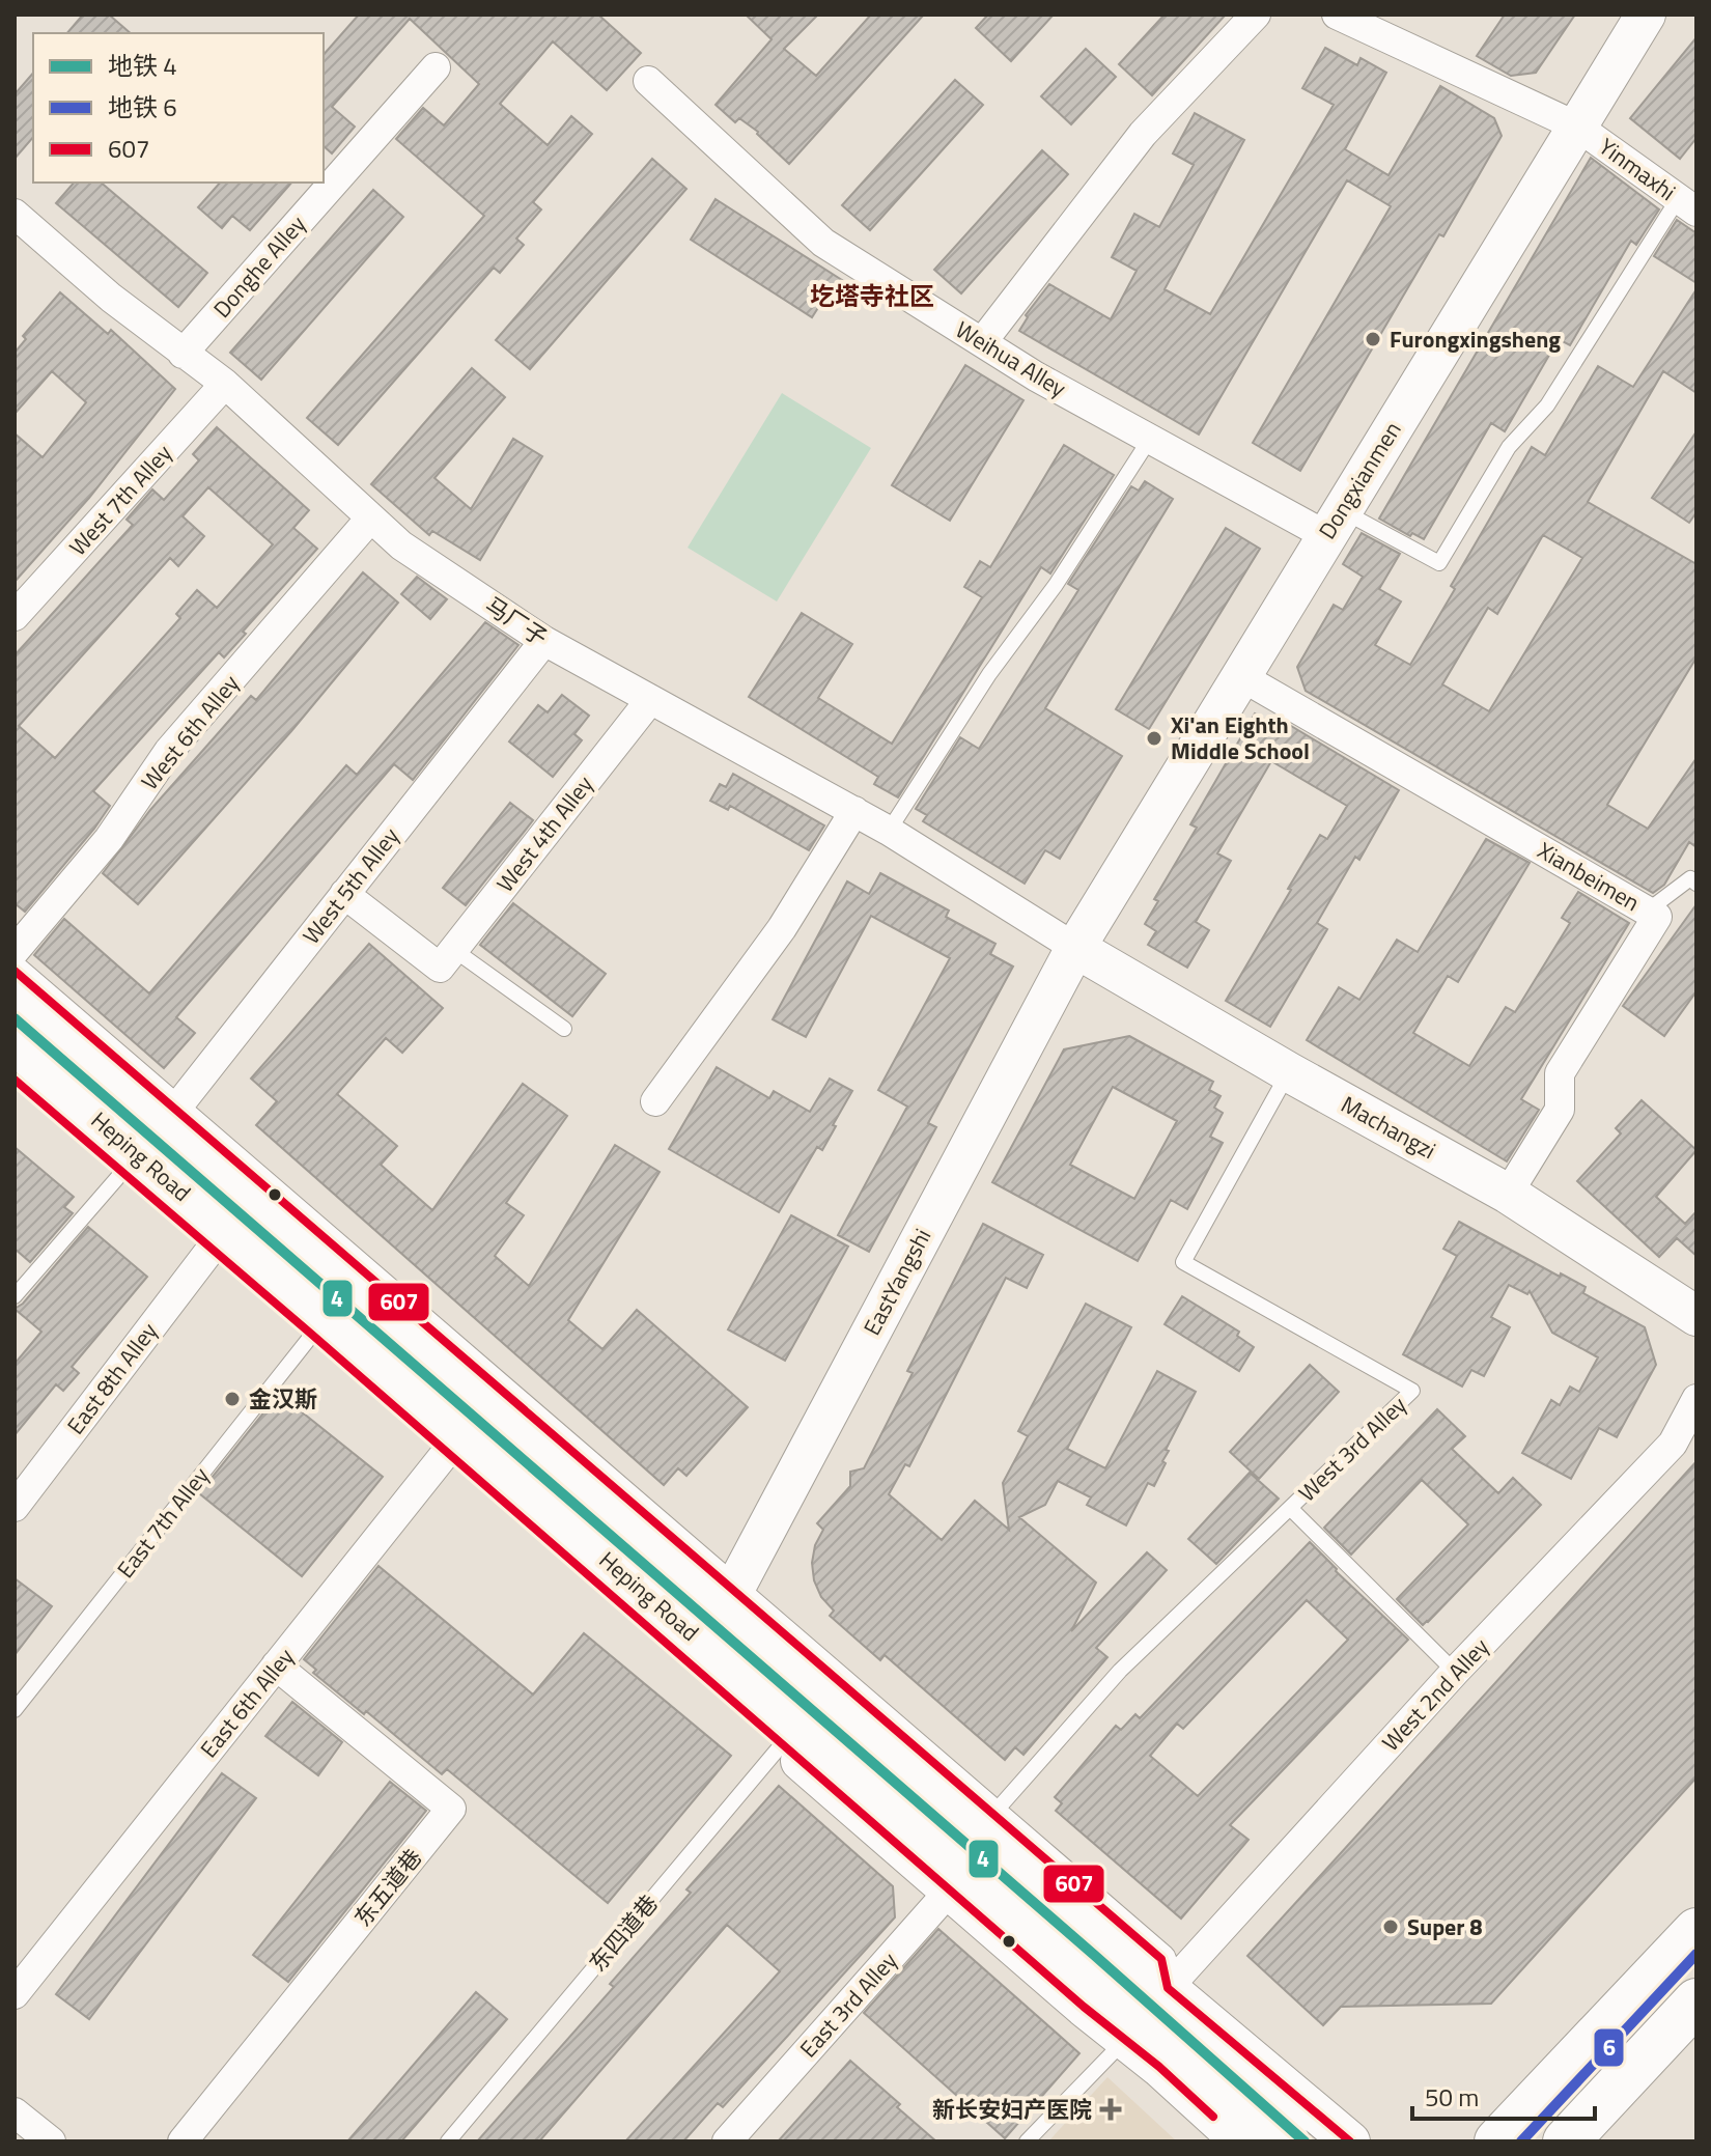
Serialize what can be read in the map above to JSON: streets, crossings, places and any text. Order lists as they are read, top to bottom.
{
  "streets": {
    "main road": [
      "Dongxianmen",
      "Machangzi",
      "Heping Road",
      "EastYangshi"
    ],
    "street": [
      "Yinmaxhi",
      "Donghe Alley",
      "Weihua Alley",
      "West 7th Alley",
      "马厂子",
      "West 6th Alley",
      "West 4th Alley",
      "Xianbeimen",
      "West 5th Alley",
      "East 8th Alley",
      "West 2nd Alley",
      "East 6th Alley",
      "东五道巷",
      "East 3rd Alley"
    ],
    "lane": ["West 3rd Alley", "East 7th Alley", "东四道巷"]
  },
  "crossings": [
    ["Yinmaxhi", "Dongxianmen"],
    ["Donghe Alley", "马厂子"],
    ["Weihua Alley", "Dongxianmen"],
    ["Dongxianmen", "马厂子"],
    ["Dongxianmen", "Xianbeimen"],
    ["Dongxianmen", "Machangzi"],
    ["Dongxianmen", "EastYangshi"],
    ["West 7th Alley", "马厂子"],
    ["马厂子", "West 6th Alley"],
    ["马厂子", "West 4th Alley"],
    ["马厂子", "West 5th Alley"],
    ["马厂子", "Machangzi"],
    ["马厂子", "EastYangshi"],
    ["Xianbeimen", "Machangzi"],
    ["West 5th Alley", "Heping Road"],
    ["Machangzi", "EastYangshi"],
    ["Machangzi", "West 3rd Alley"],
    ["Heping Road", "EastYangshi"],
    ["Heping Road", "West 2nd Alley"],
    ["Heping Road", "East 6th Alley"],
    ["Heping Road", "东四道巷"],
    ["Heping Road", "East 3rd Alley"],
    ["East 6th Alley", "东五道巷"]
  ],
  "districts": ["圪塔寺社区"],
  "places": {
    "other": [
      "Furongxingsheng",
      "Xi'an Eighth Middle School",
      "金汉斯",
      "Super 8"
    ],
    "health": ["新长安妇产医院"]
  },
  "lines": ["transit line 607", "metro line 4", "metro line 6"],
  "legend": ["地铁 4", "地铁 6", "607"],
  "scale_bar": "50 m"
}
